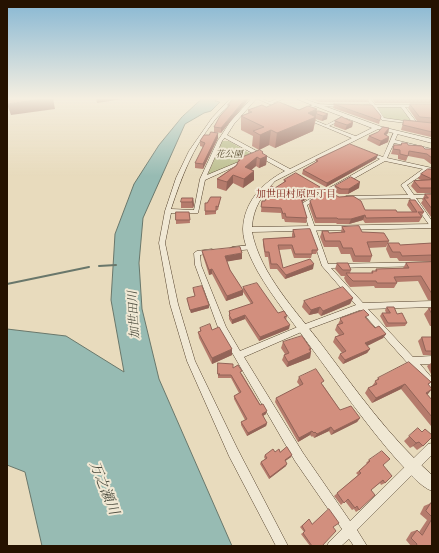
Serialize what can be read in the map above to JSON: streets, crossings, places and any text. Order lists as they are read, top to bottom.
{
  "districts": ["加世田村原四丁目"],
  "water": ["加世田川", "万之瀬川"],
  "parks": ["花公園"]
}
